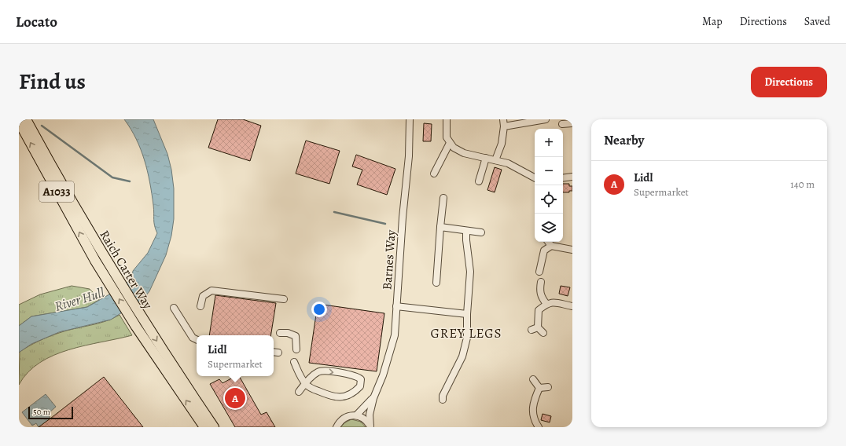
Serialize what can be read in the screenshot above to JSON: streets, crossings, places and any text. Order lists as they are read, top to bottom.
{
  "streets": {
    "highway": ["A1033", "Raich Carter Way"],
    "street": ["Barnes Way"]
  },
  "districts": ["GREY LEGS"],
  "water": ["River Hull"],
  "scale_bar": "50 m",
  "page": {
    "header": "Locato",
    "nav": ["Map", "Directions", "Saved"],
    "title": "Find us",
    "buttons": "Directions",
    "heading": "Nearby",
    "map_buttons": ["+", "−"],
    "list": [
      {
        "mark": "A",
        "name": "Lidl",
        "note": "Supermarket",
        "value": "140 m"
      }
    ],
    "popup": ["Lidl", "Supermarket"],
    "pins": "A",
    "scale": "50 m"
  }
}
